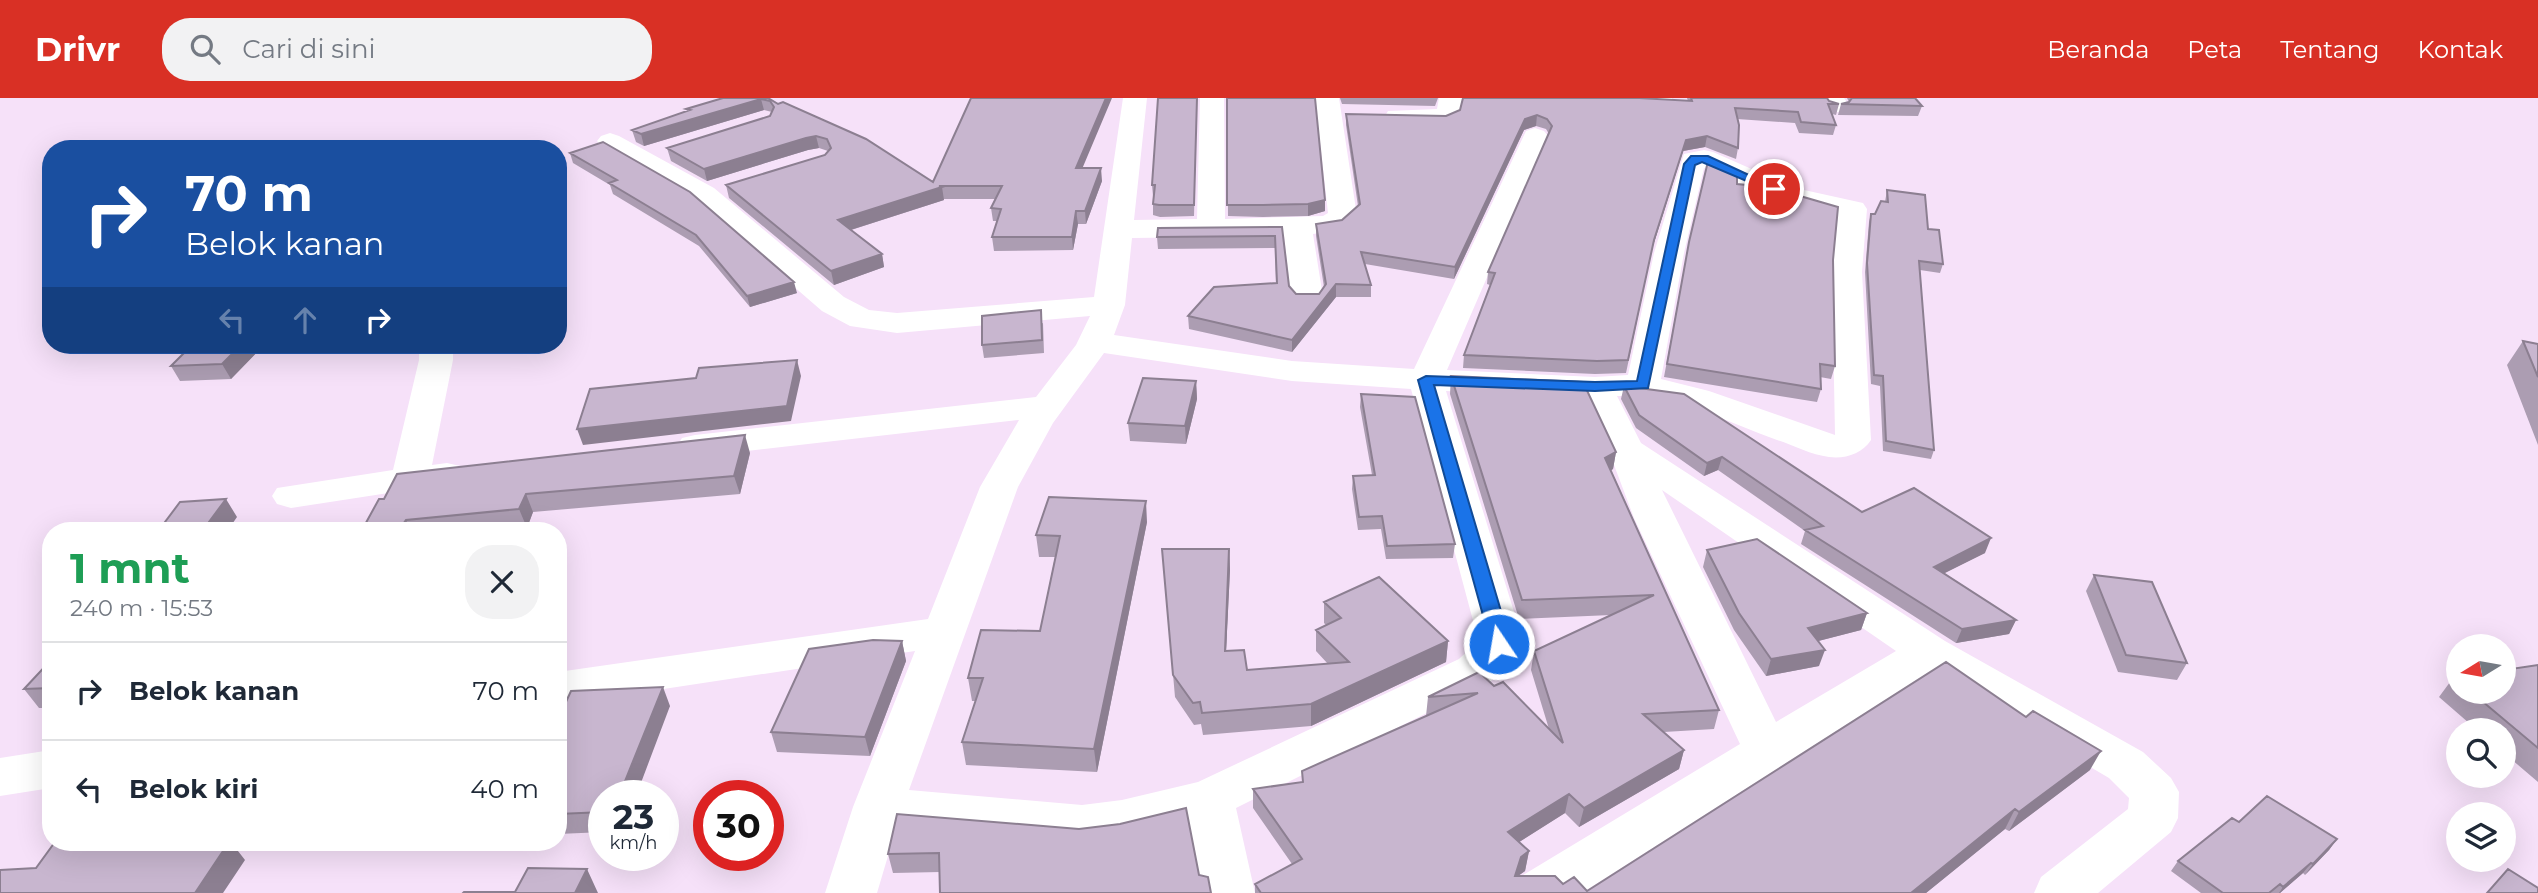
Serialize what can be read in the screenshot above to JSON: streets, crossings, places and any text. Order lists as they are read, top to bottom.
{
  "north": "left",
  "page": {
    "header": "Drivr",
    "search": "Cari di sini",
    "nav": [
      "Beranda",
      "Peta",
      "Tentang",
      "Kontak"
    ],
    "turn": ["70 m", "Belok kanan"],
    "heading": ["1 mnt", "240 m · 15:53"],
    "list": [
      {
        "name": "Belok kanan",
        "value": "70 m"
      },
      {
        "name": "Belok kiri",
        "value": "40 m"
      }
    ],
    "speed": "23 km/h",
    "limit": "30"
  }
}
